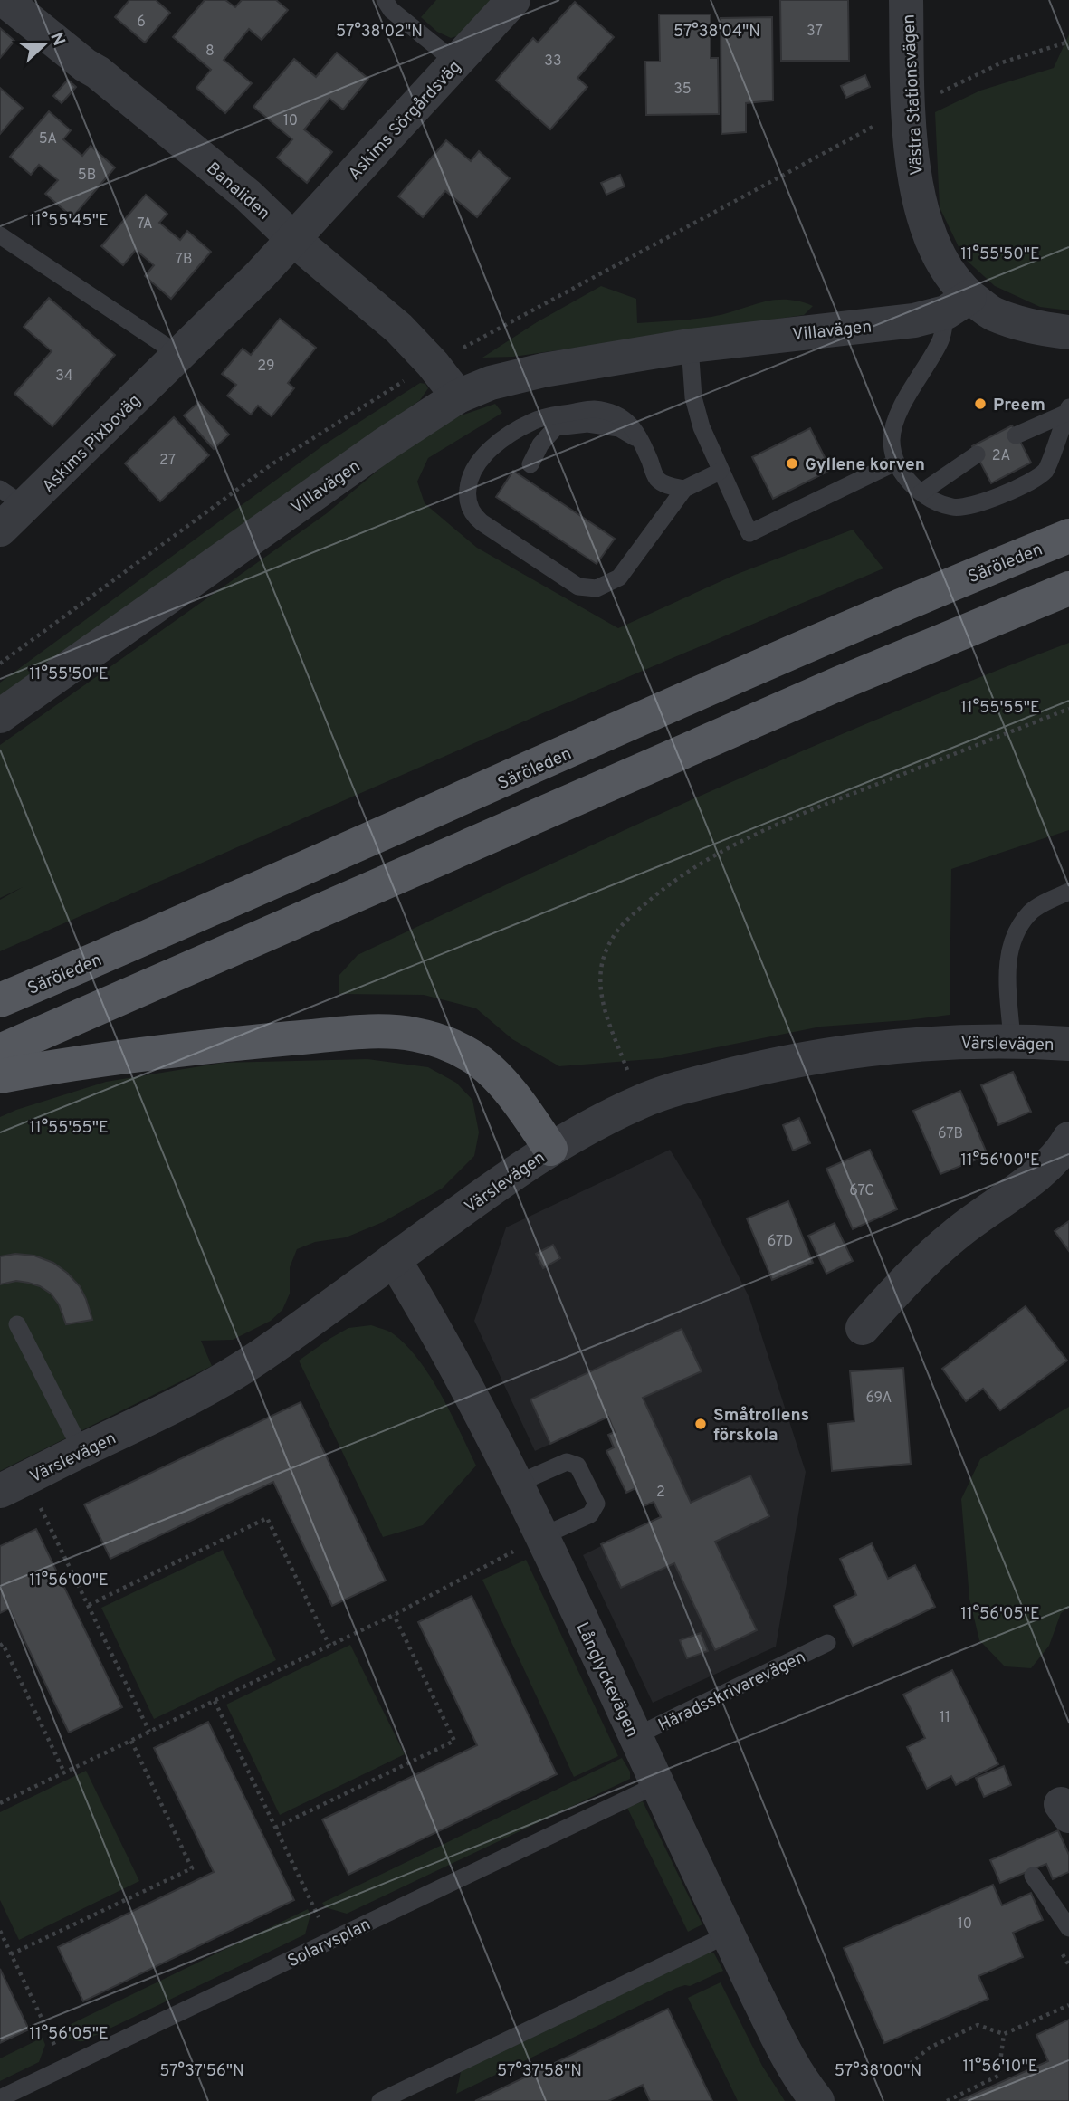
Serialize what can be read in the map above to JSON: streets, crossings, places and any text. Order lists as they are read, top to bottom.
{
  "streets": {
    "main road": ["Säröleden"],
    "street": [
      "Västra Stationsvägen",
      "Askims Sörgårdsväg",
      "Banaliden",
      "Villavägen",
      "Askims Pixboväg",
      "Värslevägen",
      "Långlyckevägen"
    ],
    "lane": ["Häradsskrivarevägen", "Solarvsplan"]
  },
  "crossings": [
    ["Västra Stationsvägen", "Villavägen"],
    ["Askims Sörgårdsväg", "Banaliden"],
    ["Askims Sörgårdsväg", "Askims Pixboväg"],
    ["Banaliden", "Villavägen"],
    ["Banaliden", "Askims Pixboväg"],
    ["Värslevägen", "Långlyckevägen"],
    ["Långlyckevägen", "Häradsskrivarevägen"],
    ["Långlyckevägen", "Solarvsplan"]
  ],
  "places": ["Preem", "Gyllene korven", "Småtrollens förskola"],
  "house_numbers": [
    "6",
    "37",
    "8",
    "33",
    "35",
    "10",
    "5A",
    "5B",
    "7A",
    "7B",
    "29",
    "34",
    "2A",
    "27",
    "67B",
    "67C",
    "67D",
    "69A",
    "2",
    "11",
    "10"
  ],
  "north": "right",
  "coordinates": [
    "57°38'02\"N",
    "57°38'04\"N",
    "11°55'45\"E",
    "11°55'50\"E",
    "11°55'55\"E",
    "11°56'00\"E",
    "11°56'05\"E",
    "11°56'10\"E",
    "57°37'56\"N",
    "57°37'58\"N",
    "57°38'00\"N"
  ]
}
